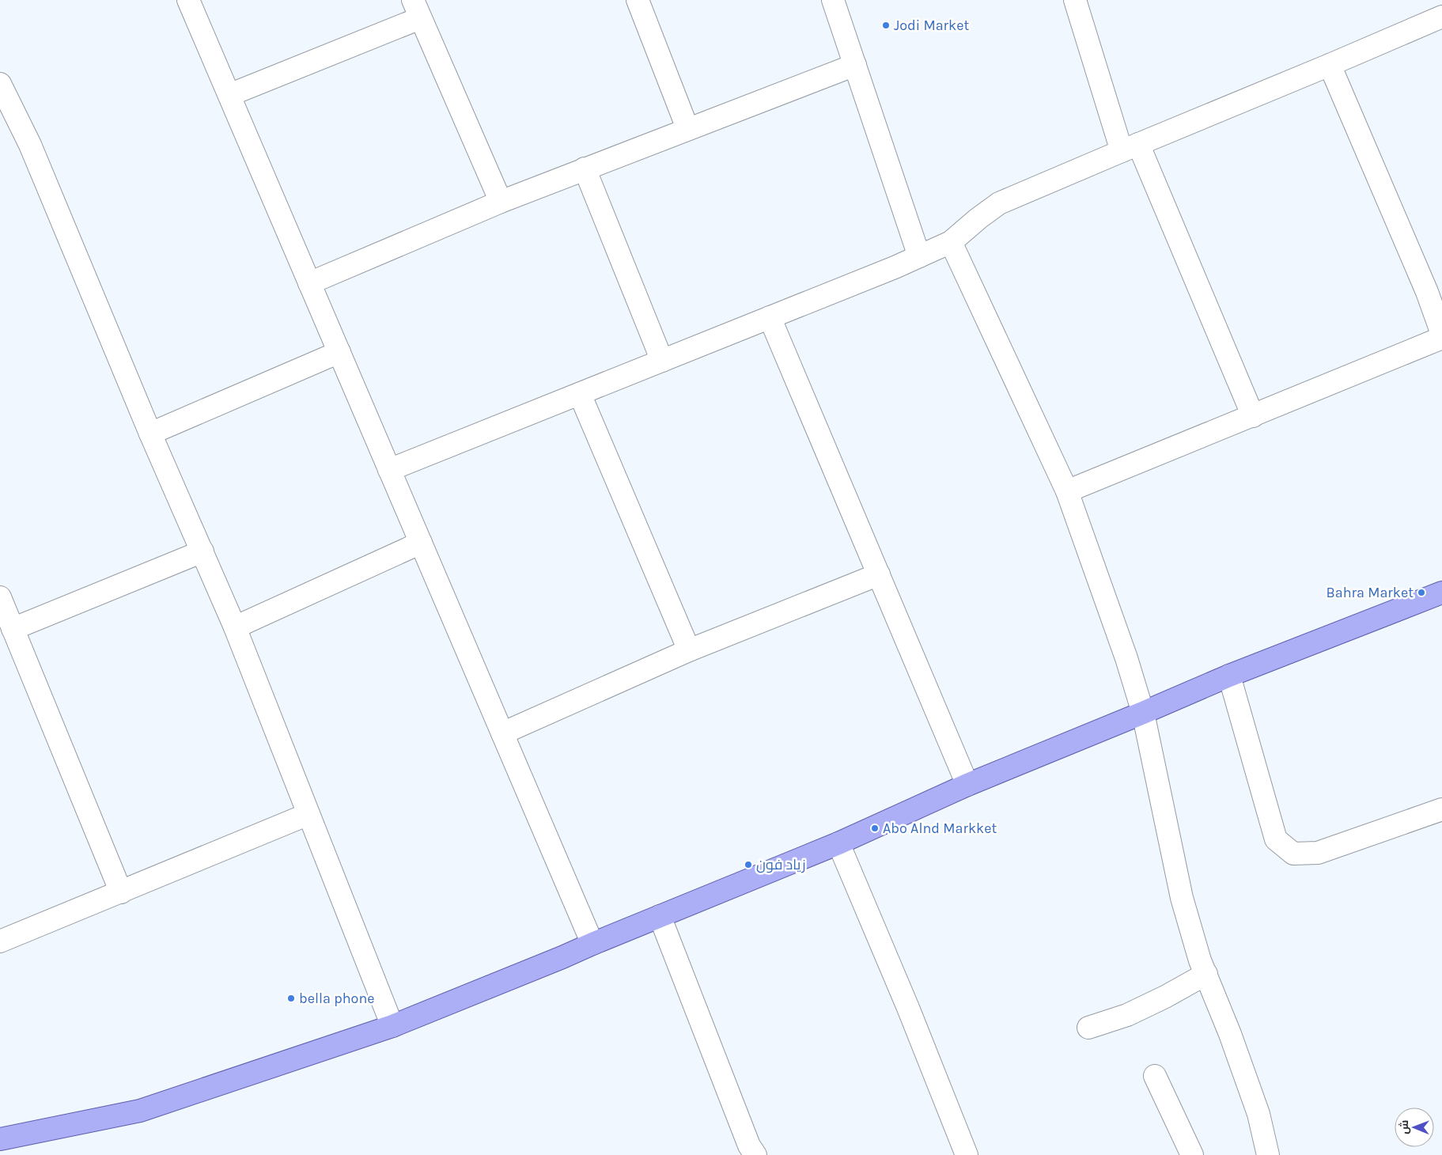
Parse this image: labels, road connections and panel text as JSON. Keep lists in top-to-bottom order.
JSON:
{
  "places": [
    "Jodi Market",
    "Bahra Market",
    "Abo Alnd Markket",
    "زياد فون",
    "bella phone"
  ],
  "north": "left"
}
